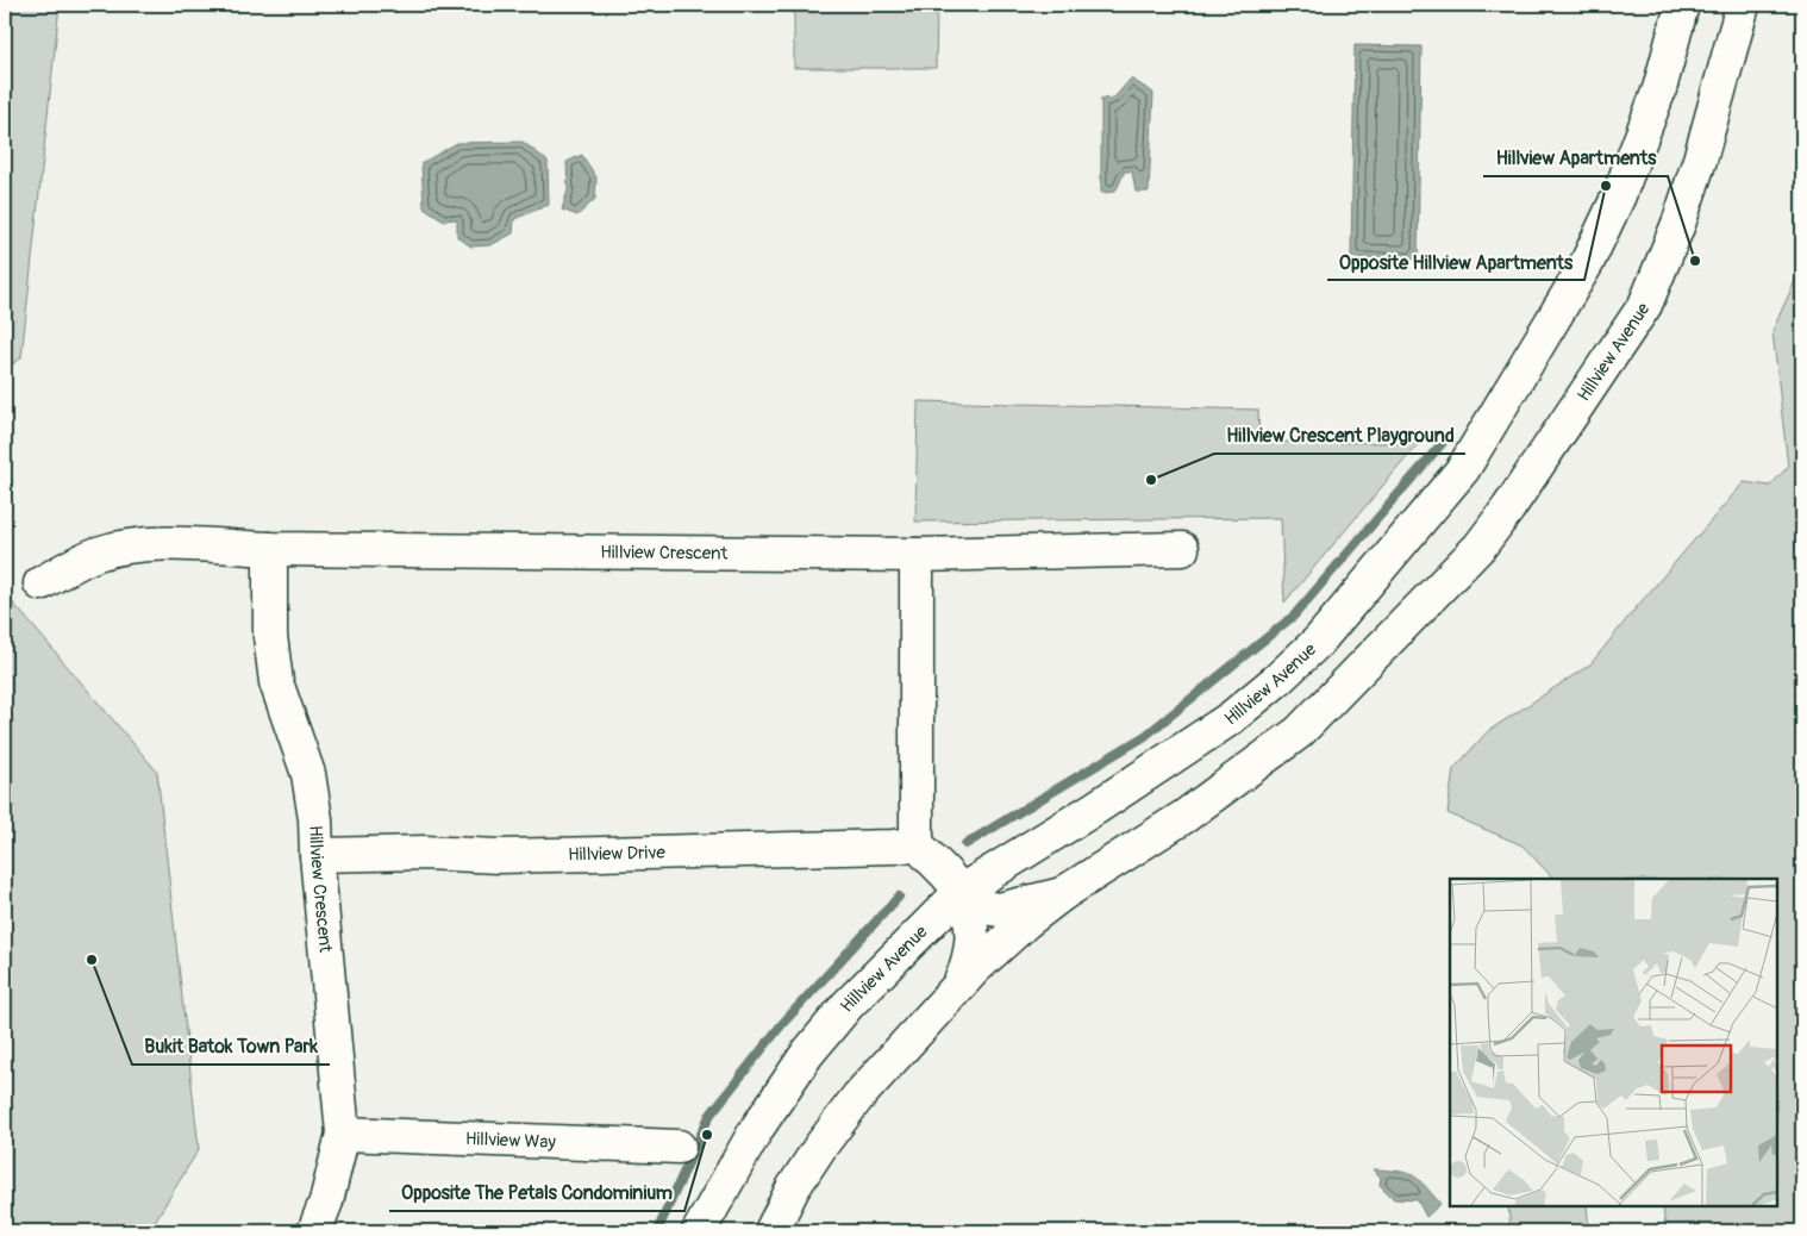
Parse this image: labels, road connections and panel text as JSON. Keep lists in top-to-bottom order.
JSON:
{
  "streets": {
    "street": [
      "Hillview Avenue",
      "Hillview Crescent",
      "Hillview Drive",
      "Hillview Way"
    ]
  },
  "crossings": [
    ["Hillview Crescent", "Hillview Drive"],
    ["Hillview Crescent", "Hillview Way"]
  ],
  "places": [
    "Opposite Hillview Apartments",
    "Hillview Apartments",
    "Hillview Crescent Playground",
    "Bukit Batok Town Park",
    "Opposite The Petals Condominium"
  ]
}
